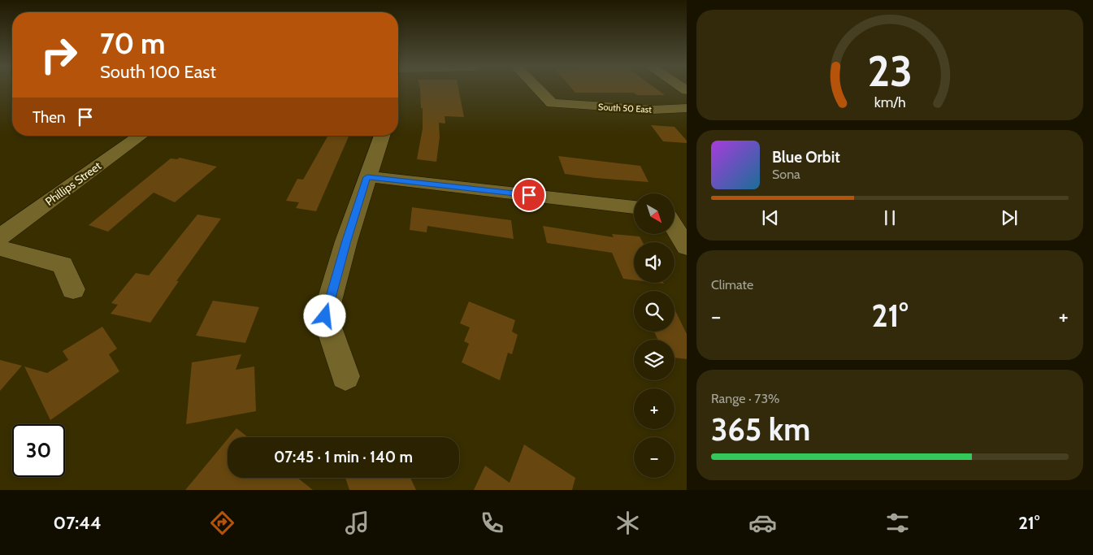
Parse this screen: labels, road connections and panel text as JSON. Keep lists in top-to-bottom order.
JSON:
{
  "streets": {
    "street": ["South 50 East", "Phillips Street"]
  },
  "north": "bottom right",
  "page": {
    "turn": ["70 m", "South 100 East"],
    "then": "Then",
    "song": ["Blue Orbit", "Sona"],
    "map_buttons": ["+", "−"],
    "tile": [
      "Climate",
      ["Range · 73%", "365 km"]
    ],
    "heat": ["−", "21°", "+"],
    "limit": "30",
    "trip": "07:45 · 1 min · 140 m",
    "tabs": ["07:44", "21°"],
    "gauge": ["23", "km/h"]
  }
}
